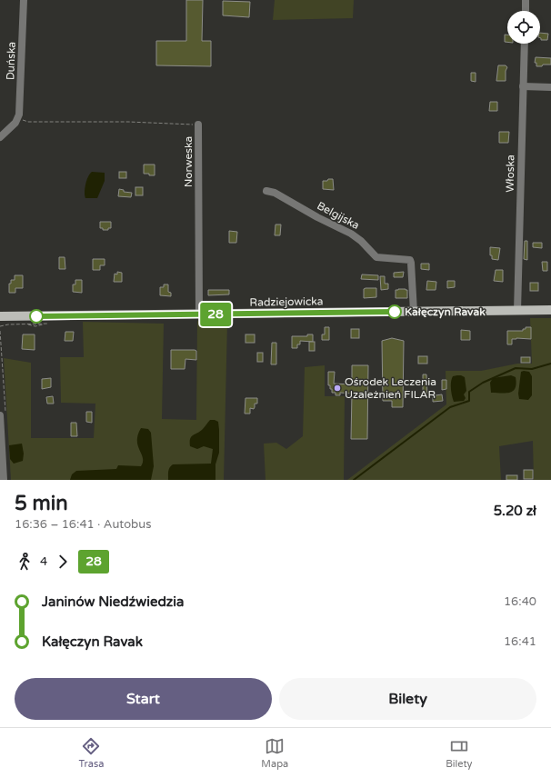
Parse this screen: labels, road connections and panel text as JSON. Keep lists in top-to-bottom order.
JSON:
{
  "streets": {
    "main road": ["Radziejowicka"],
    "street": [
      "Duńska",
      "Norweska",
      "Włoska",
      "Belgijska"
    ]
  },
  "crossings": [
    ["Duńska", "Norweska"],
    ["Norweska", "Radziejowicka"],
    ["Włoska", "Radziejowicka"],
    ["Belgijska", "Radziejowicka"]
  ],
  "places": ["Kałęczyn Ravak", "Ośrodek Leczenia Uzależnień FILAR"],
  "lines": ["bus line 28"],
  "page": {
    "on_map": "28",
    "heading": ["5 min", "16:36 – 16:41 · Autobus", "5.20 zł"],
    "legs": ["4", "28"],
    "list": [
      {
        "name": "Janinów Niedźwiedzia",
        "value": "16:40"
      },
      {
        "name": "Kałęczyn Ravak",
        "value": "16:41"
      }
    ],
    "buttons": ["Start", "Bilety"],
    "tabs": ["Trasa", "Mapa", "Bilety"]
  }
}
